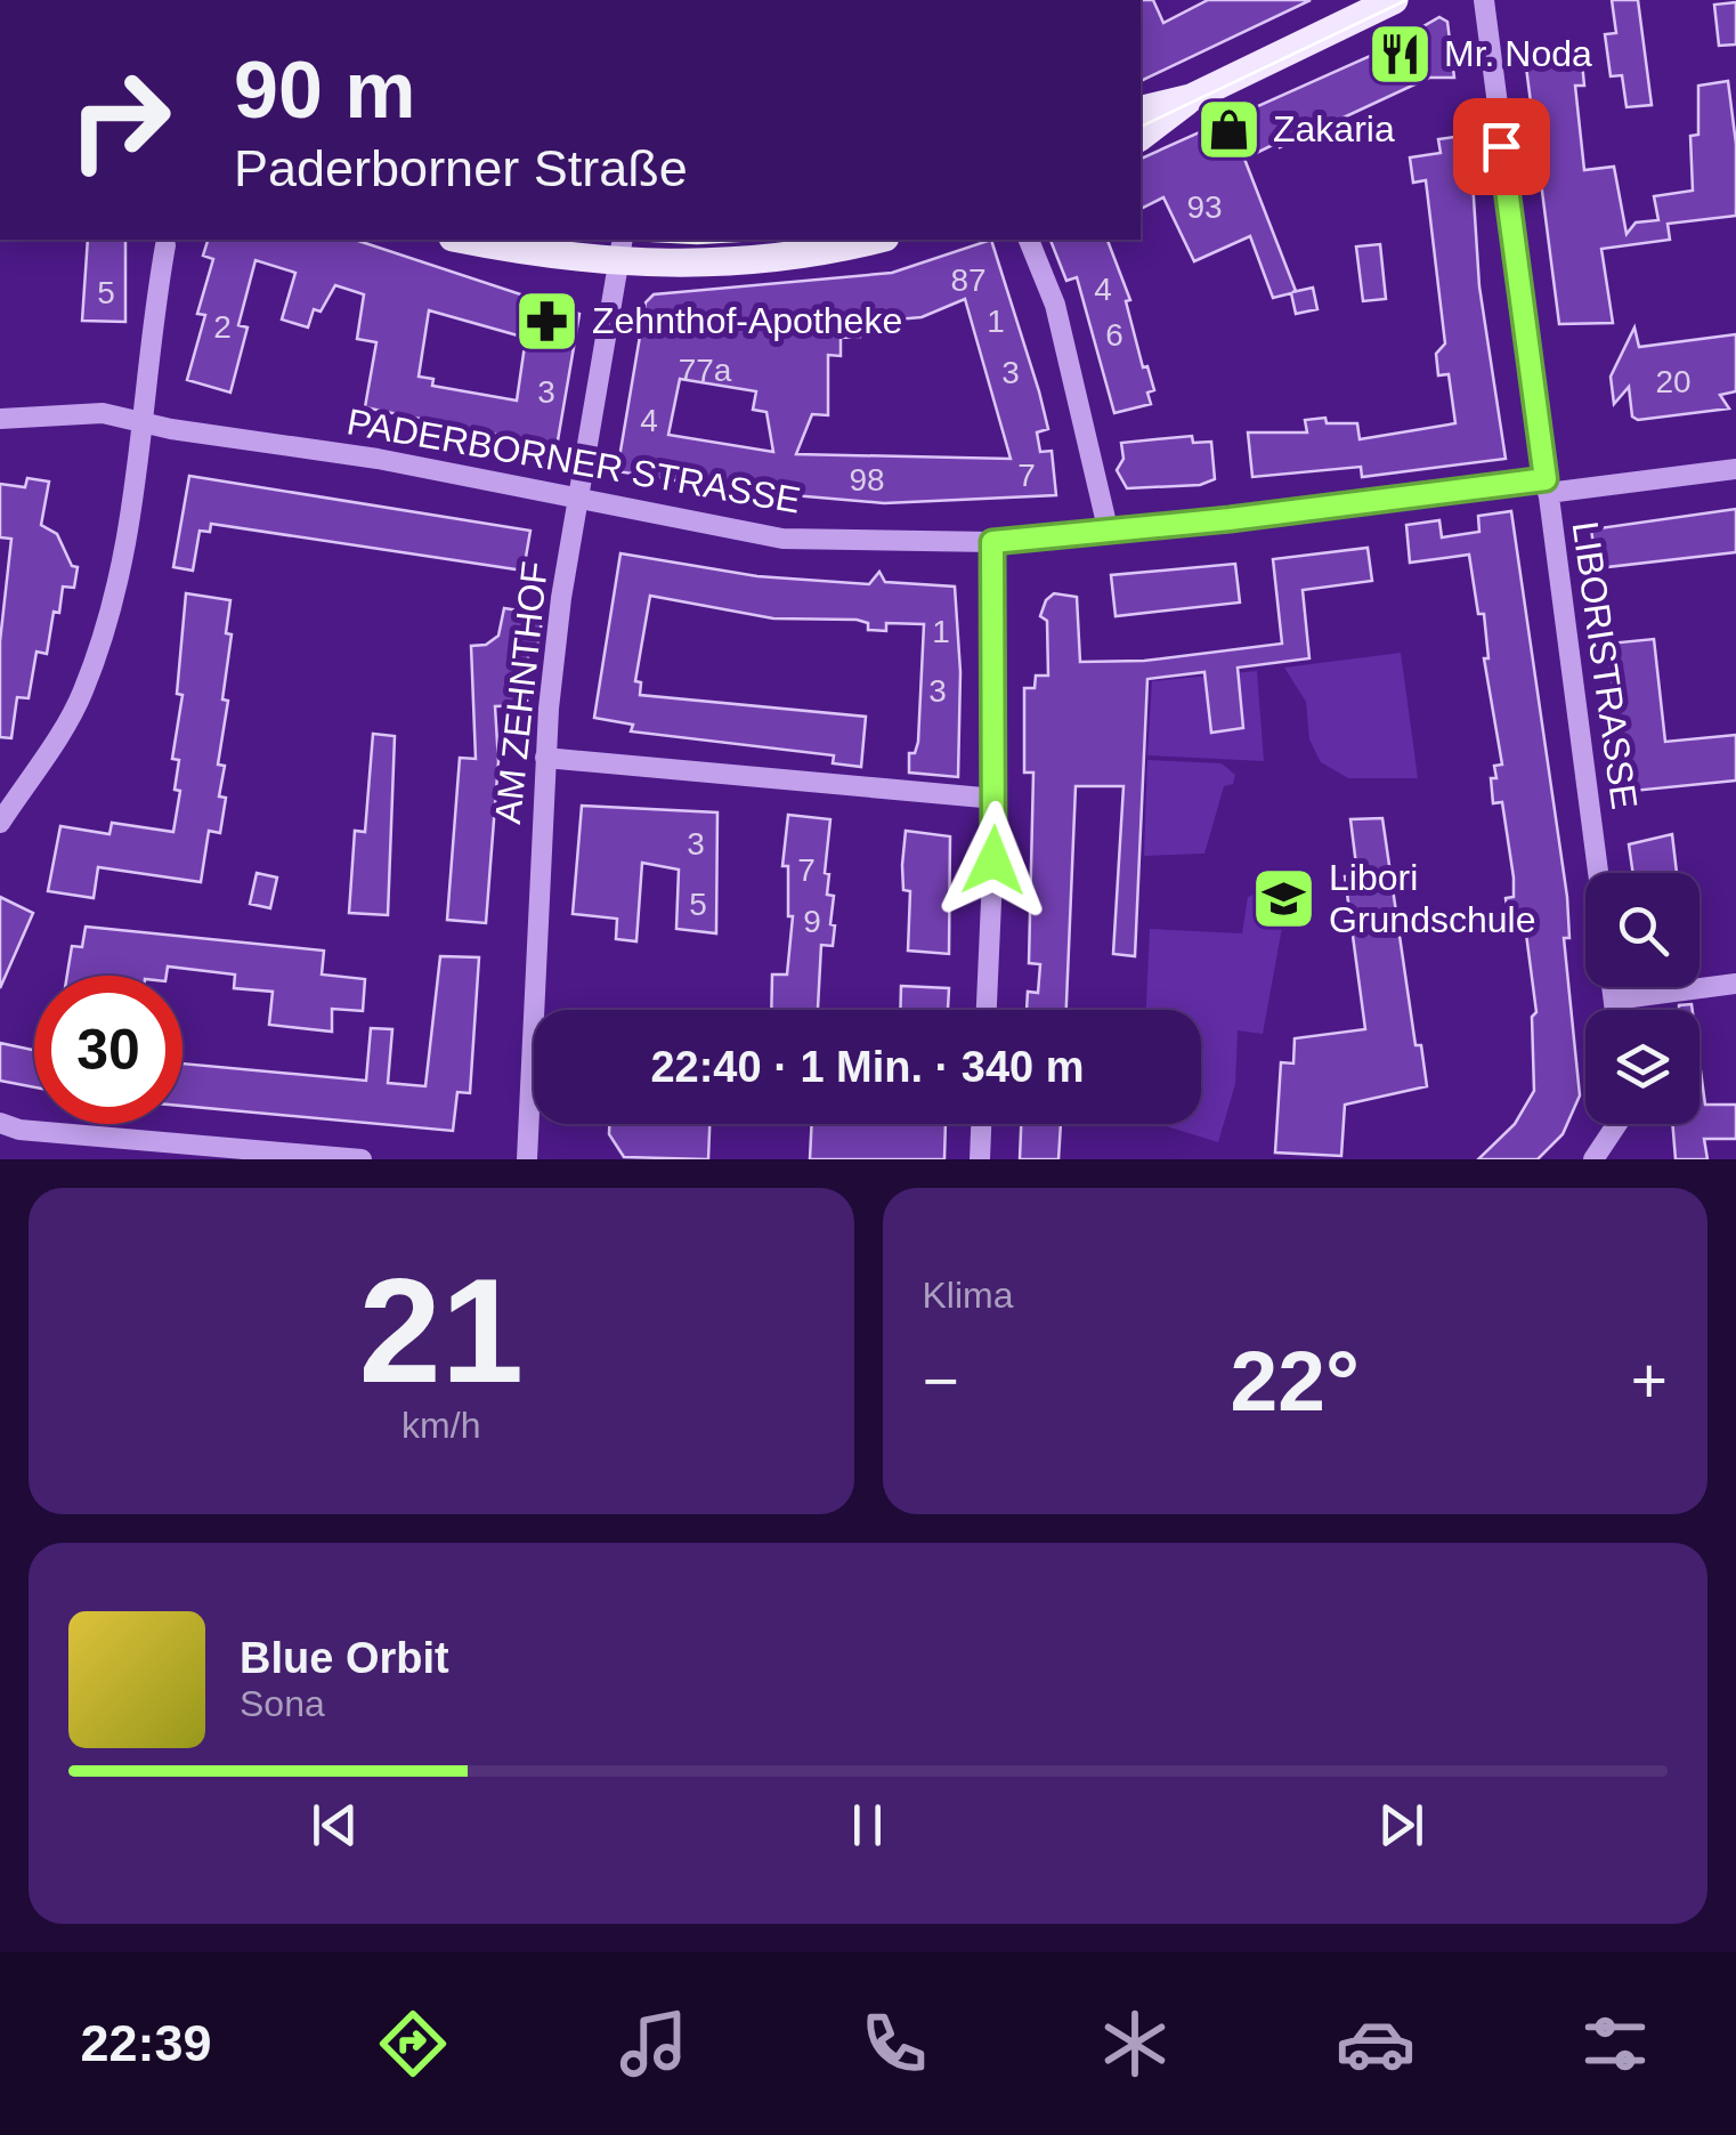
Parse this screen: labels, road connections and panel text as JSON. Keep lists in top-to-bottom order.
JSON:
{
  "streets": {
    "street": ["PADERBORNER STRASSE", "LIBORISTRASSE", "AM ZEHNTHOF"]
  },
  "crossings": [
    ["PADERBORNER STRASSE", "LIBORISTRASSE"],
    ["PADERBORNER STRASSE", "AM ZEHNTHOF"]
  ],
  "places": {
    "restaurant": ["Mr. Noda"],
    "shop": ["Zakaria"],
    "pharmacy": ["Zehnthof-Apotheke"],
    "school or university": ["Libori Grundschule"]
  },
  "house_numbers": [
    "93",
    "87",
    "4",
    "5",
    "1",
    "2",
    "6",
    "77a",
    "3",
    "20",
    "3",
    "4",
    "7",
    "98",
    "1",
    "3",
    "3",
    "7",
    "5",
    "9"
  ],
  "page": {
    "turn": ["90 m", "Paderborner Straße"],
    "limit": "30",
    "trip": "22:40 · 1 Min. · 340 m",
    "tile": [
      ["21", "km/h"],
      "Klima"
    ],
    "heat": ["−", "22°", "+"],
    "song": ["Blue Orbit", "Sona"],
    "tabs": "22:39"
  }
}
